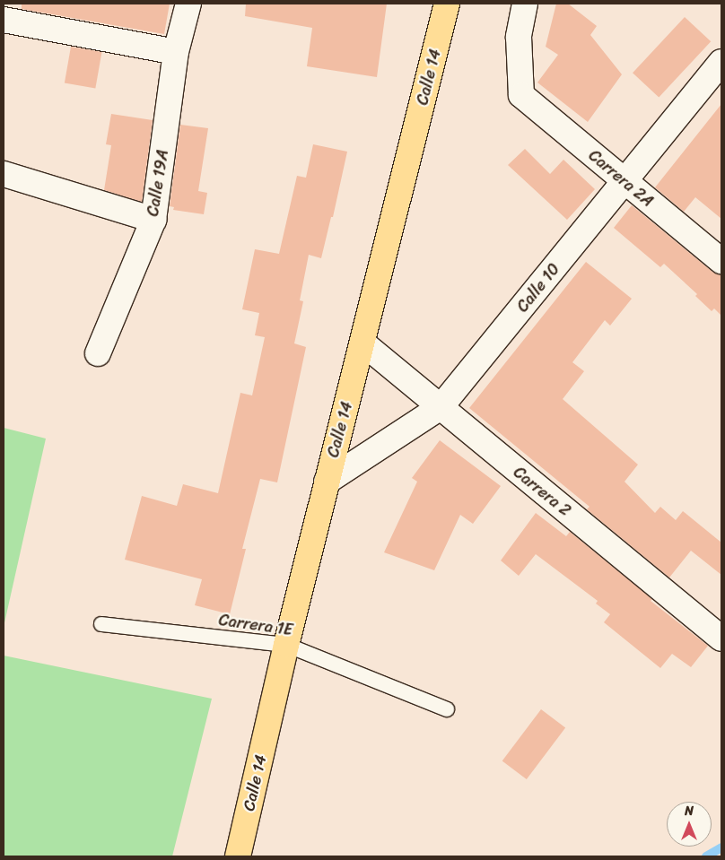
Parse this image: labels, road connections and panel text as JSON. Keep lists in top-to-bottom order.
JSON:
{
  "streets": {
    "highway": ["Calle 14"],
    "street": [
      "Carrera 2A",
      "Calle 19A",
      "Calle 10",
      "Carrera 2"
    ],
    "lane": ["Carrera 1E"]
  },
  "crossings": [
    ["Calle 14", "Calle 10"],
    ["Calle 14", "Carrera 2"],
    ["Calle 14", "Carrera 1E"],
    ["Carrera 2A", "Calle 10"],
    ["Calle 10", "Carrera 2"]
  ],
  "north": "top"
}
